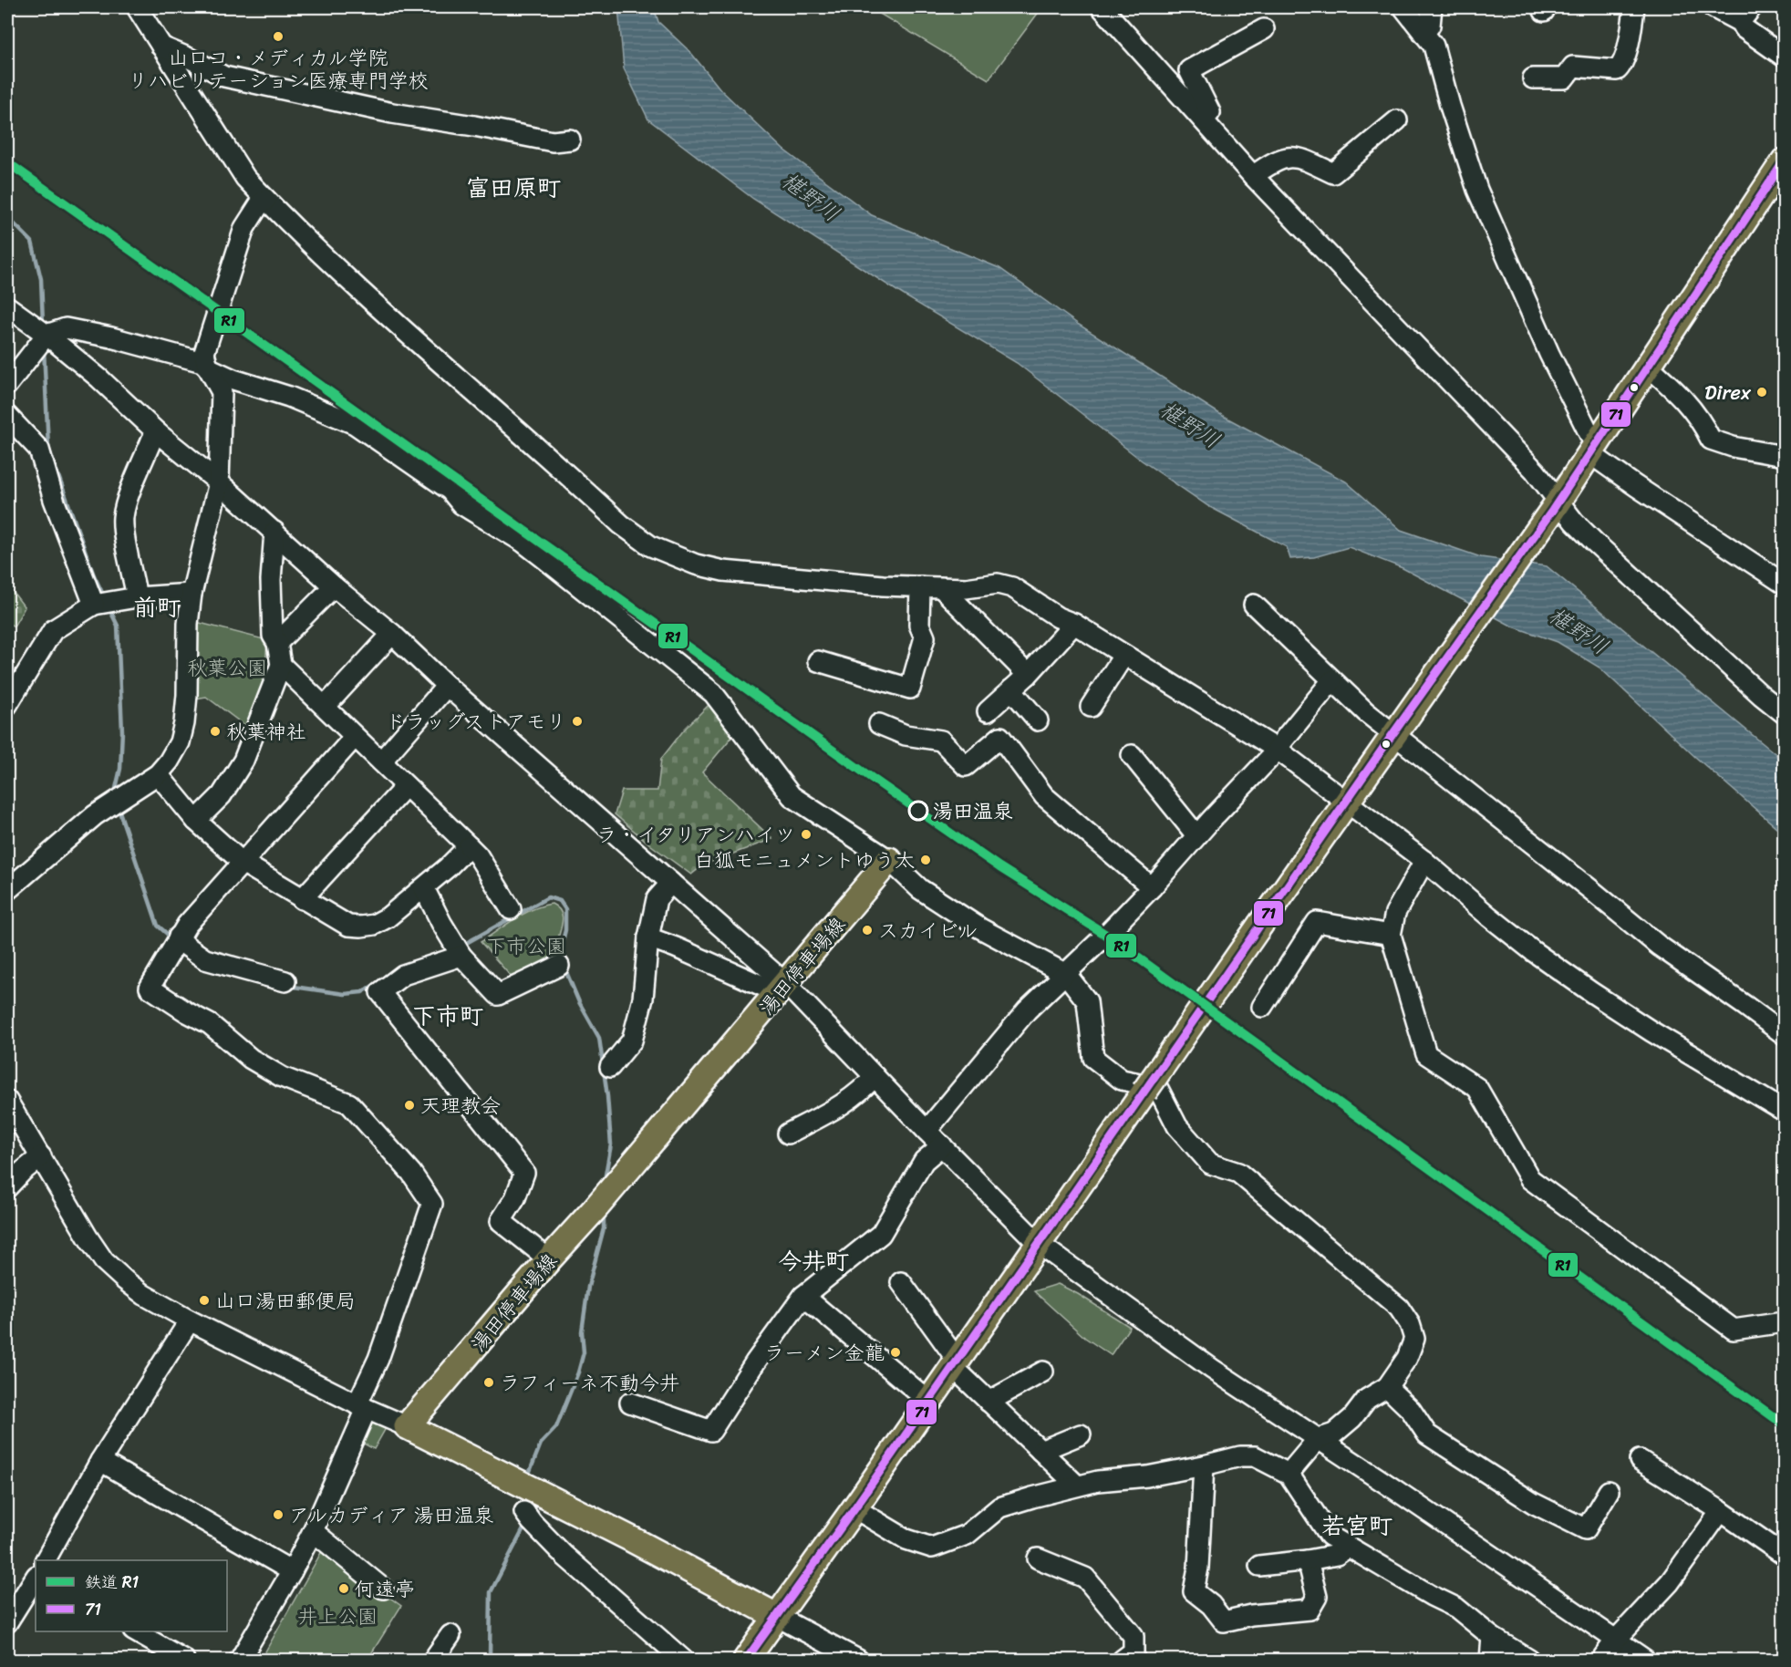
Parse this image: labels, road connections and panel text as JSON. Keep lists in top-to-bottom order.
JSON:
{
  "streets": {
    "main road": ["湯田停車場線"]
  },
  "districts": [
    "富田原町",
    "前町",
    "下市町",
    "今井町",
    "若宮町"
  ],
  "water": ["椹野川"],
  "parks": ["秋葉公園", "下市公園", "井上公園"],
  "places": [
    "山口コ・メディカル学院 リハビリテーション医療専門学校",
    "Direx",
    "ドラッグストアモリ",
    "秋葉神社",
    "湯田温泉",
    "ラ・イタリアンハイツ",
    "白狐モニュメントゆう太",
    "スカイビル",
    "天理教会",
    "山口湯田郵便局",
    "ラーメン金龍",
    "ラフィーネ不動今井",
    "アルカディア 湯田温泉",
    "何遠亭"
  ],
  "lines": ["transit line 71", "rail line R1"],
  "legend": ["鉄道 R1", "71"]
}
